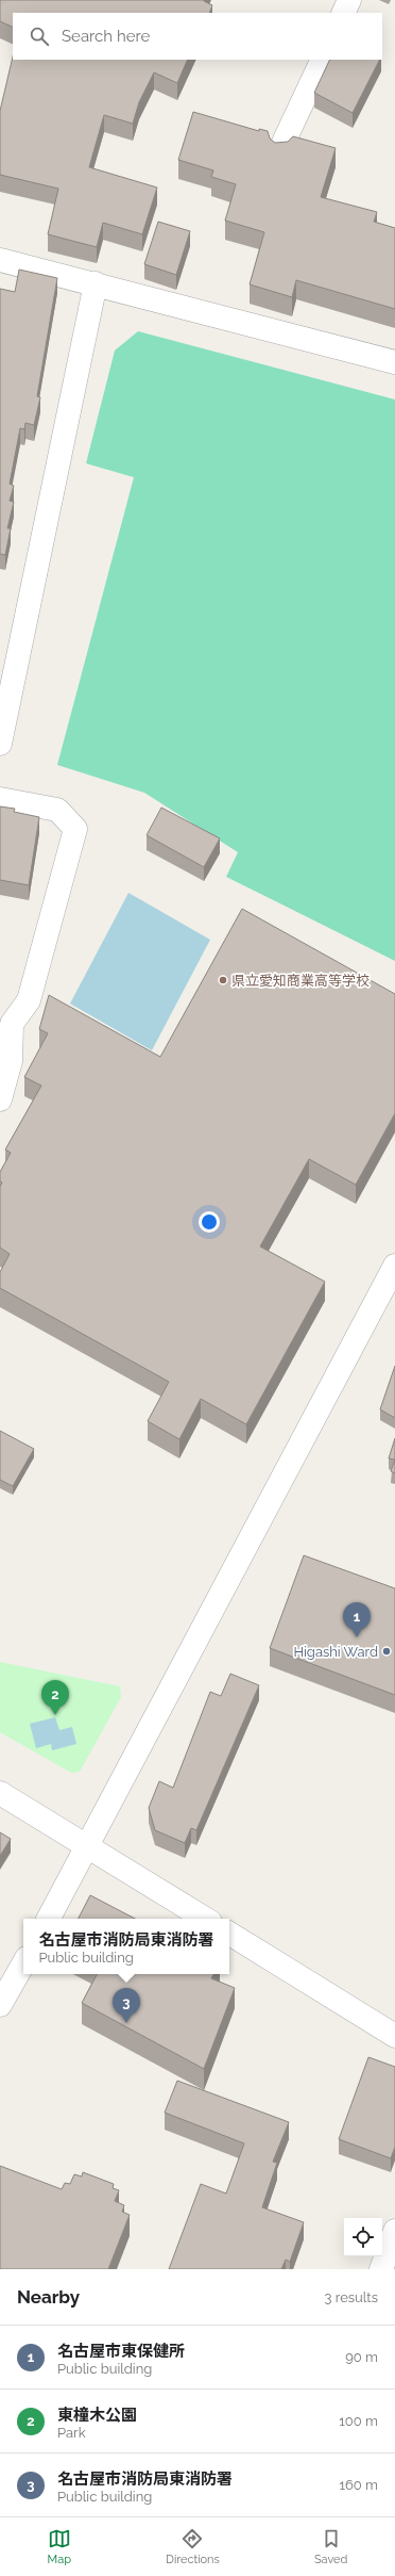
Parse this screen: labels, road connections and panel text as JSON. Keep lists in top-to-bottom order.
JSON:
{
  "places": ["県立愛知商業高等学校", "Higashi Ward"],
  "page": {
    "search": "Search here",
    "pins": ["1", "2", "3"],
    "popup": ["名古屋市消防局東消防署", "Public building"],
    "heading": ["Nearby", "3 results"],
    "list": [
      {
        "mark": "1",
        "name": "名古屋市東保健所",
        "note": "Public building",
        "value": "90 m"
      },
      {
        "mark": "2",
        "name": "東橦木公園",
        "note": "Park",
        "value": "100 m"
      },
      {
        "mark": "3",
        "name": "名古屋市消防局東消防署",
        "note": "Public building",
        "value": "160 m"
      }
    ],
    "nav": ["Map", "Directions", "Saved"]
  }
}
